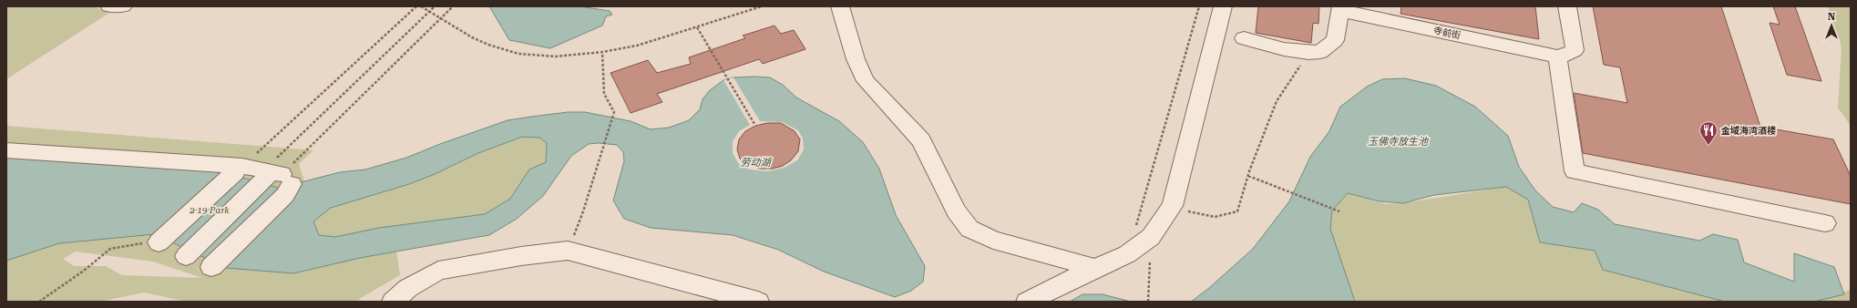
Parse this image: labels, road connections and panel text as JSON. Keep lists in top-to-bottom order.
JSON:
{
  "streets": {
    "street": ["寺前街"]
  },
  "water": ["玉佛寺放生池", "劳动湖"],
  "parks": ["2·19 Park"],
  "places": {
    "restaurant": ["金域海湾酒楼"]
  },
  "north": "top"
}
